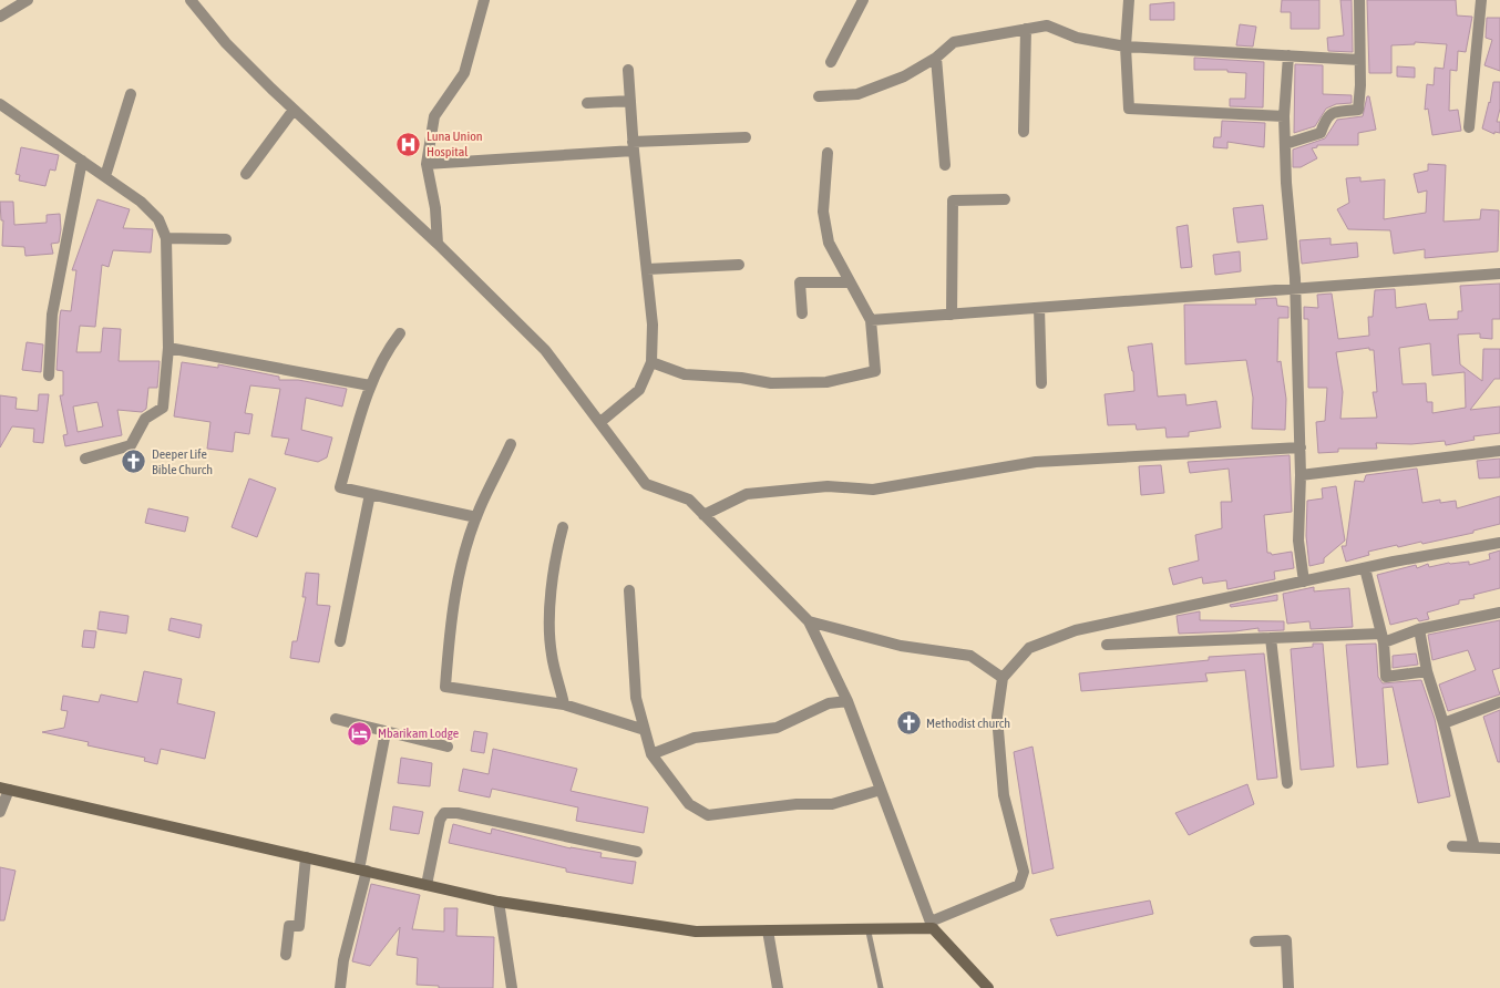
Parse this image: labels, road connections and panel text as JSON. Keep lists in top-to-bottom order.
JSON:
{
  "places": {
    "hospital": ["Luna Union Hospital"],
    "church": ["Deeper Life Bible Church", "Methodist church"],
    "hotel": ["Mbarikam Lodge"]
  }
}
